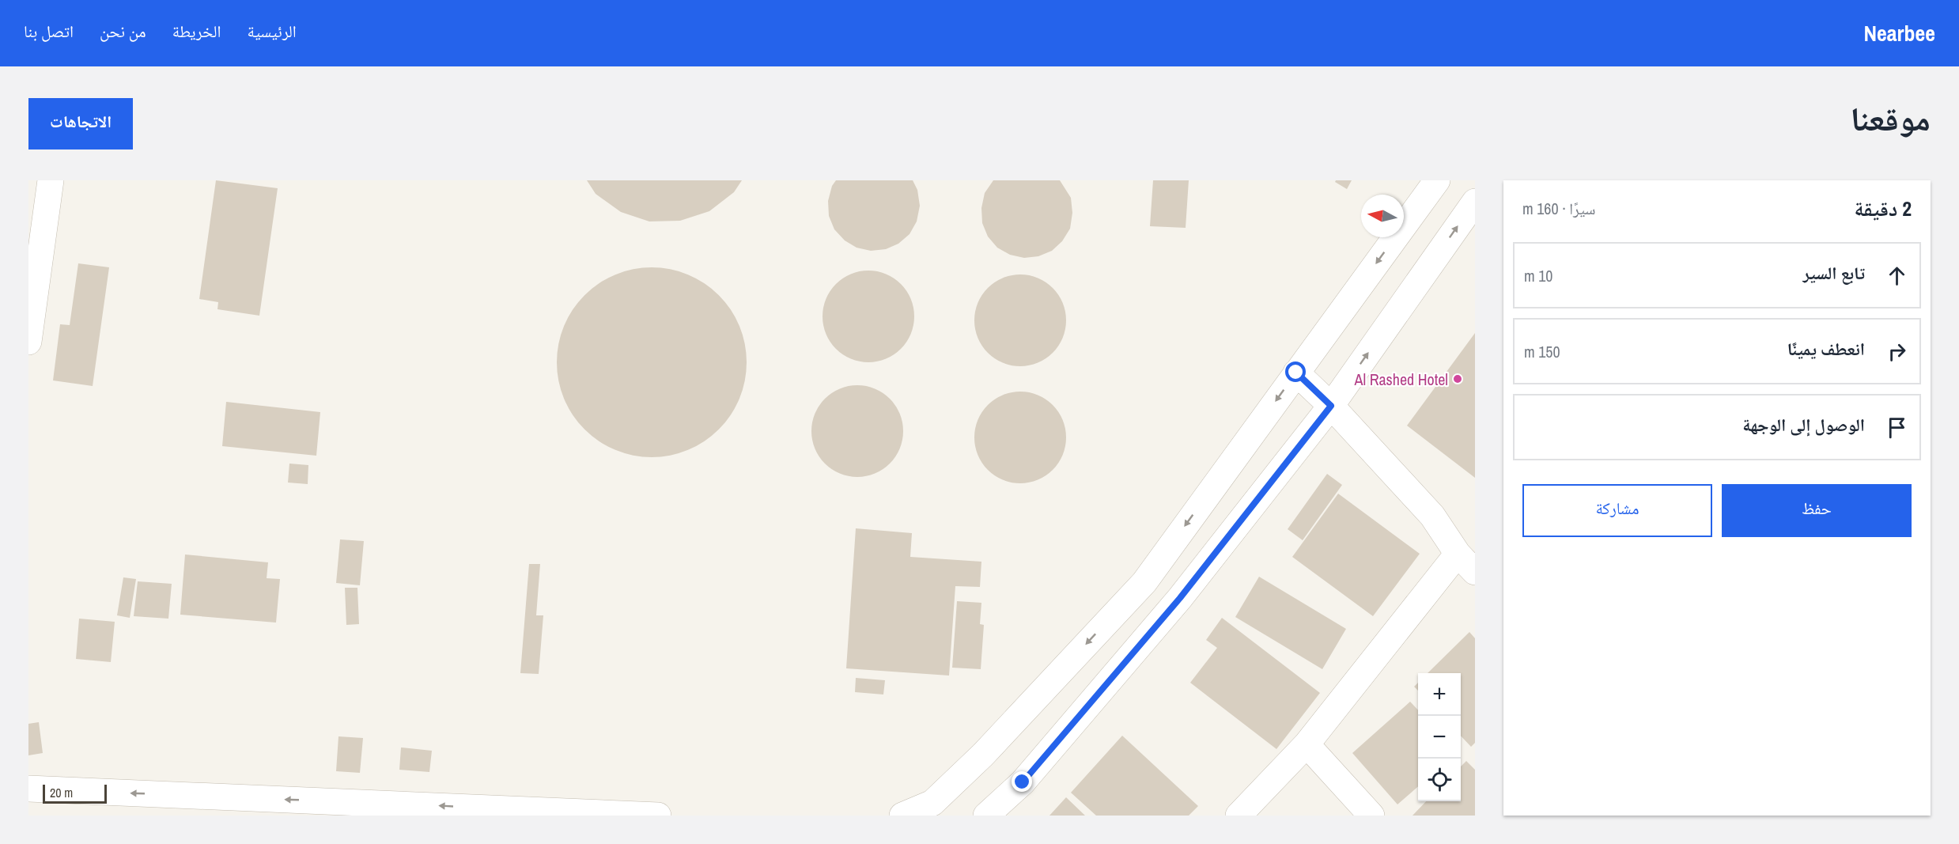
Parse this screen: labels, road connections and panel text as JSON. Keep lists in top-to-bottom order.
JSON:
{
  "places": ["Al Rashed Hotel"],
  "scale_bar": "20 m",
  "north": "left",
  "page": {
    "header": "Nearbee",
    "nav": [
      "الرئيسية",
      "الخريطة",
      "من نحن",
      "اتصل بنا"
    ],
    "title": "موقعنا",
    "buttons": [
      "الاتجاهات",
      ["حفظ", "مشاركة"]
    ],
    "heading": ["2 دقيقة", "سيرًا · 160 m"],
    "list": [
      ["تابع السير", "10 m"],
      ["انعطف يمينًا", "150 m"],
      "الوصول إلى الوجهة"
    ],
    "map_buttons": ["+", "−"],
    "scale": "20 m"
  }
}
